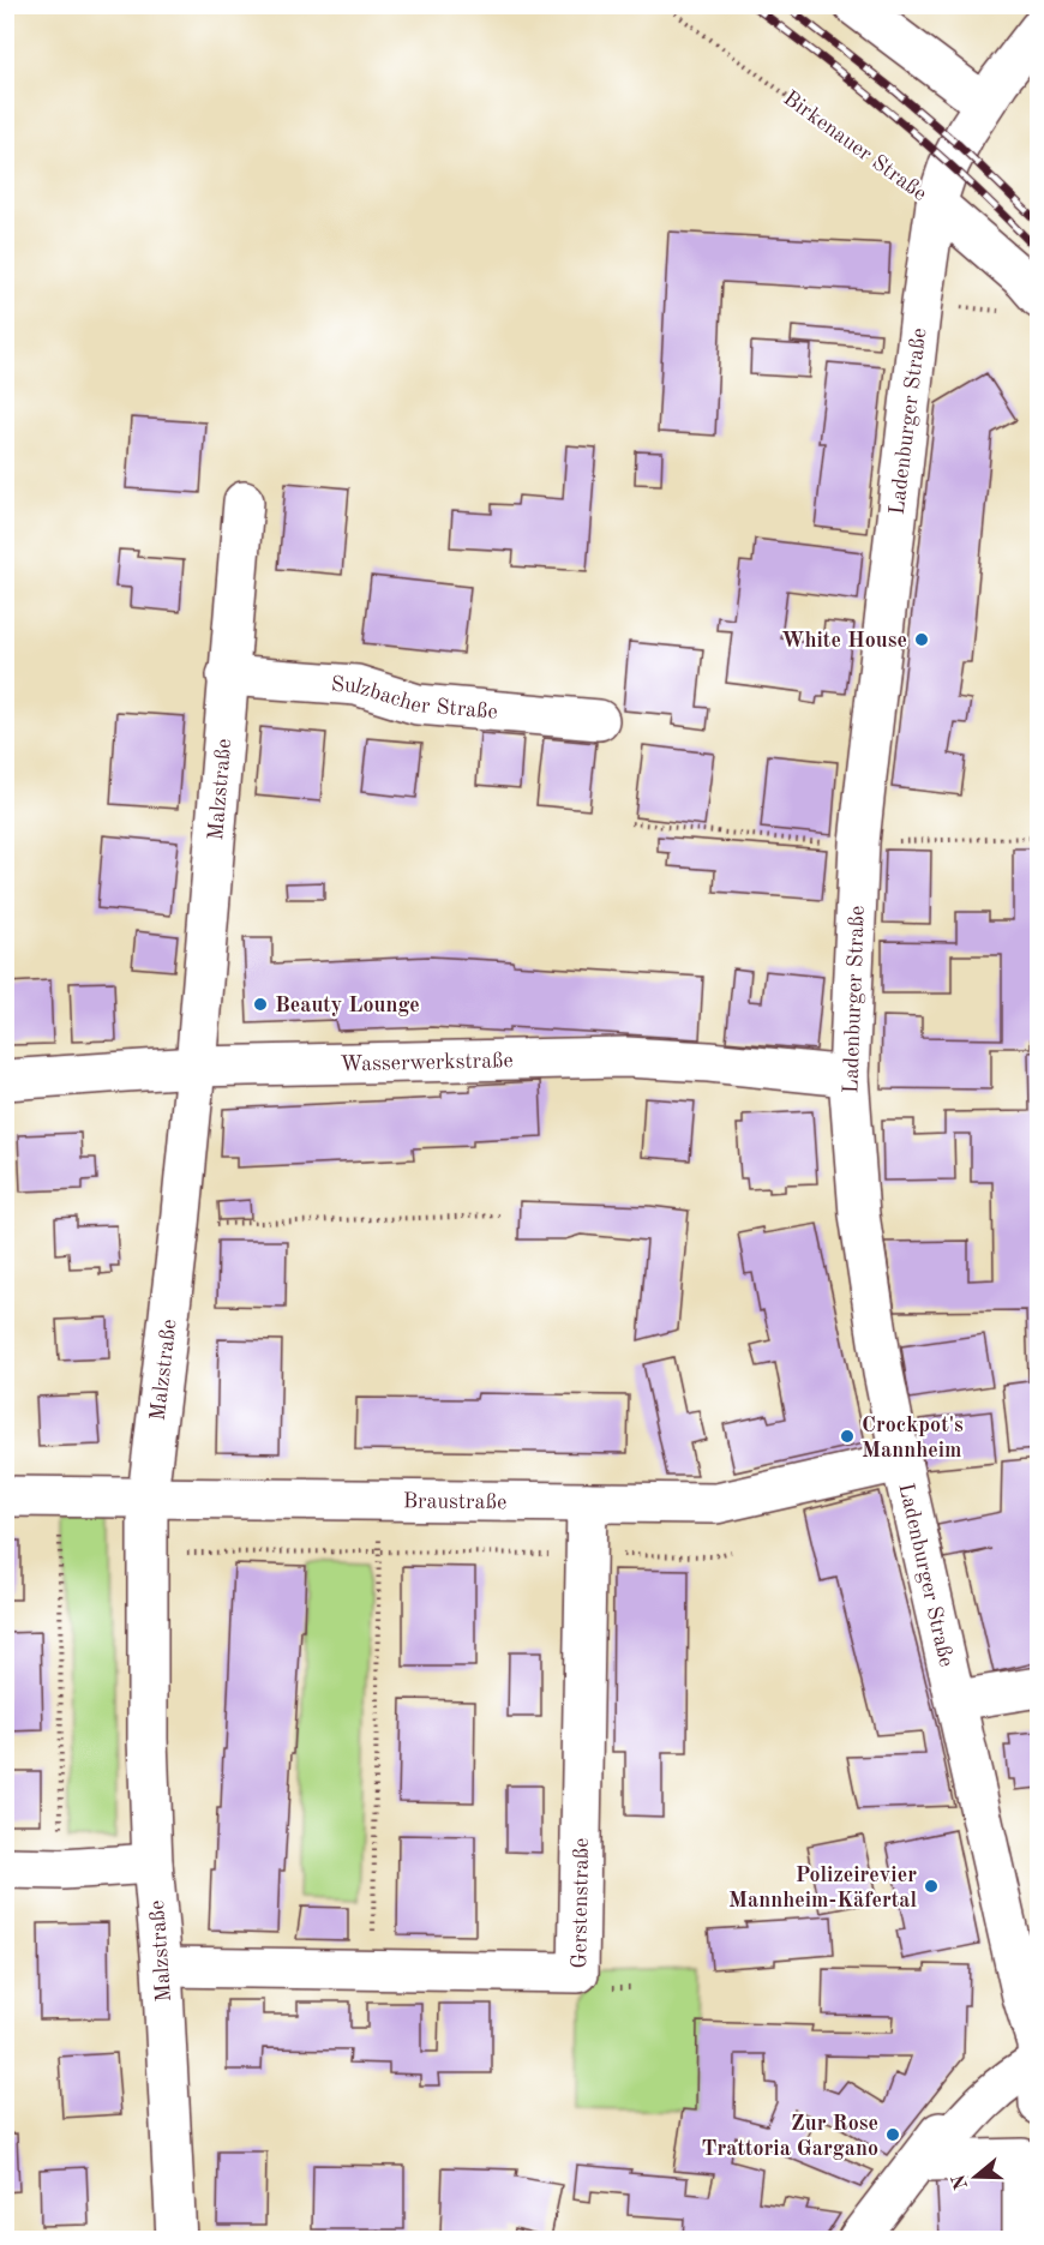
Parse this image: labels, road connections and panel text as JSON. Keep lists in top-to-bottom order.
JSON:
{
  "streets": {
    "street": [
      "Birkenauer Straße",
      "Ladenburger Straße",
      "Sulzbacher Straße",
      "Malzstraße",
      "Wasserwerkstraße",
      "Braustraße",
      "Gerstenstraße"
    ]
  },
  "crossings": [
    ["Birkenauer Straße", "Ladenburger Straße"],
    ["Ladenburger Straße", "Wasserwerkstraße"],
    ["Ladenburger Straße", "Braustraße"],
    ["Sulzbacher Straße", "Malzstraße"],
    ["Malzstraße", "Wasserwerkstraße"],
    ["Malzstraße", "Braustraße"],
    ["Malzstraße", "Gerstenstraße"],
    ["Braustraße", "Gerstenstraße"]
  ],
  "places": [
    "White House",
    "Beauty Lounge",
    "Crockpot's Mannheim",
    "Polizeirevier Mannheim-Käfertal",
    "Zur Rose Trattoria Gargano"
  ],
  "north": "left"
}
